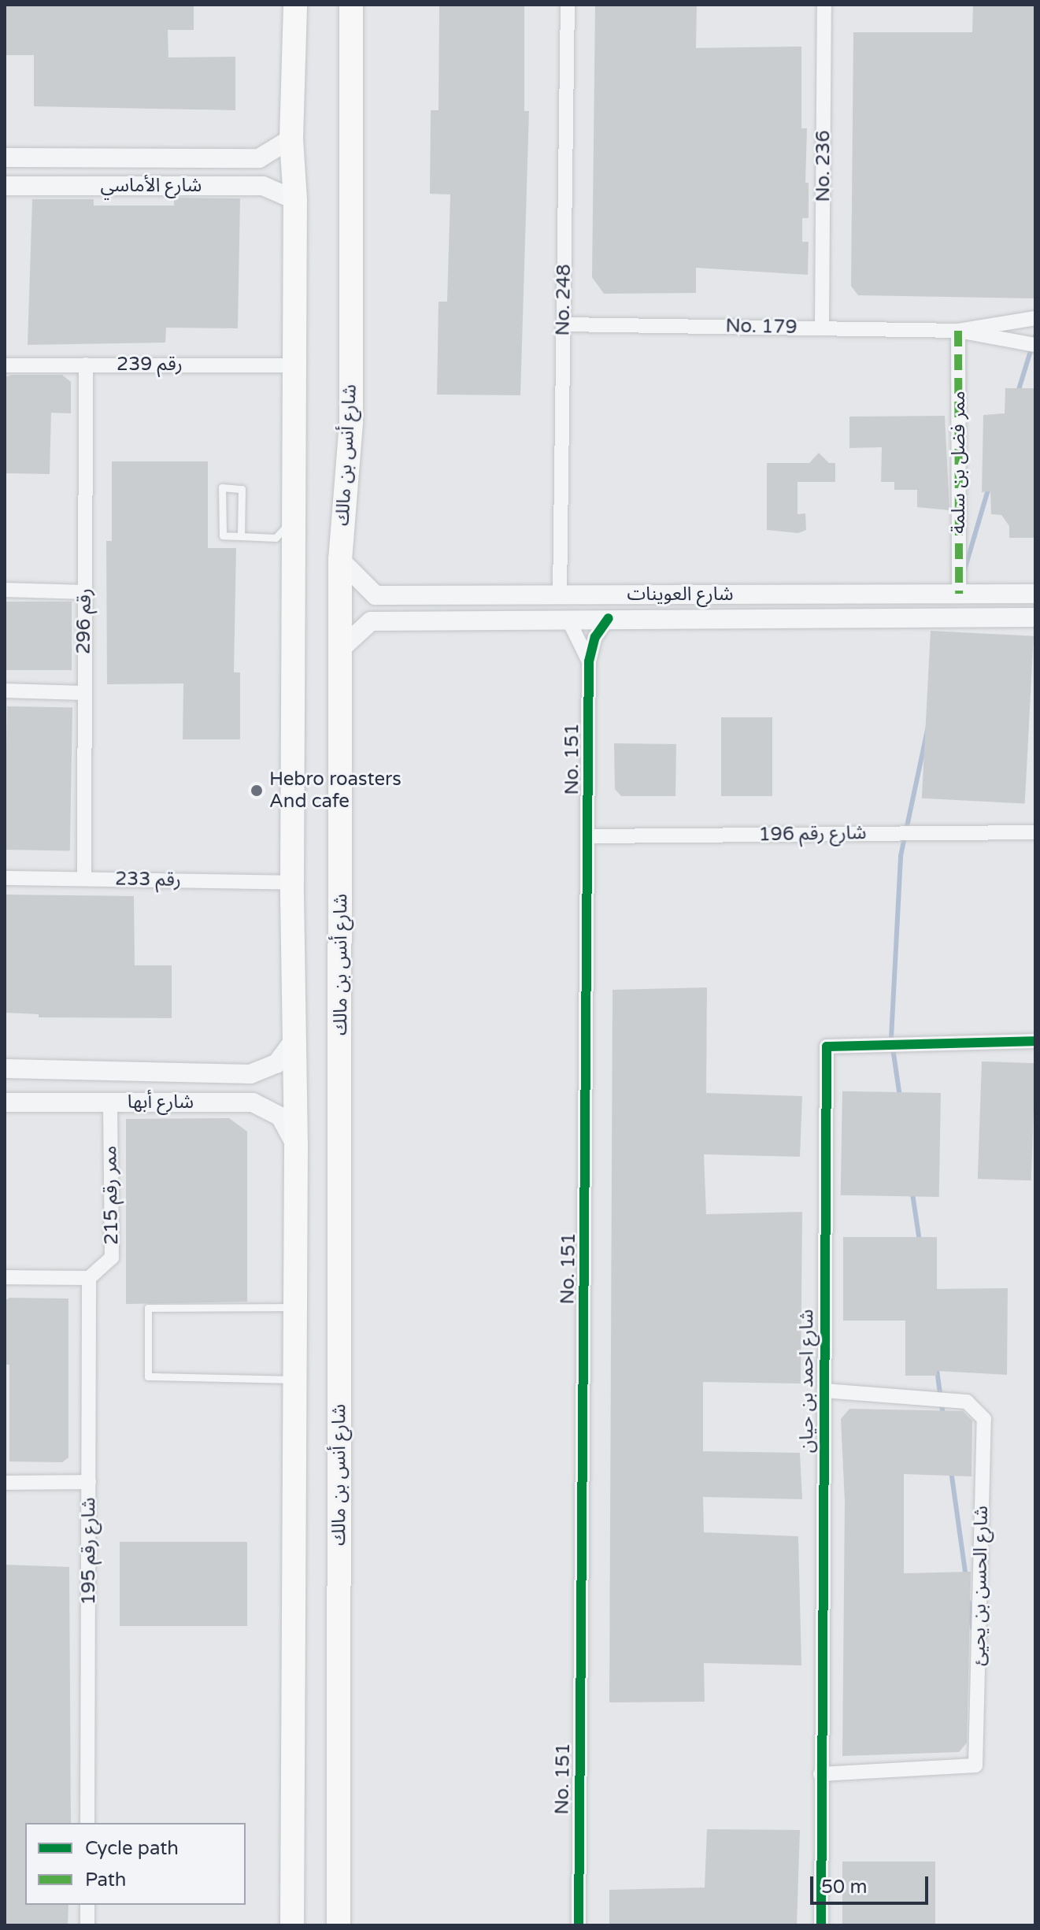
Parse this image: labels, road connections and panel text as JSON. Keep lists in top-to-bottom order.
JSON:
{
  "streets": {
    "main road": ["شارع أنس بن مالك"],
    "street": [
      "No. 236",
      "شارع الأماسي",
      "No. 248",
      "No. 179",
      "رقم 239",
      "ممر فضل بن سلمة",
      "شارع العوينات",
      "رقم 296",
      "No. 151",
      "شارع رقم 196",
      "رقم 233",
      "شارع أبها",
      "ممر رقم 215",
      "شارع احمد بن حيان",
      "شارع رقم 195",
      "شارع الحسن بن يحيئ"
    ]
  },
  "crossings": [
    ["No. 236", "No. 179"],
    ["No. 248", "No. 179"],
    ["No. 248", "شارع العوينات"],
    ["No. 179", "ممر فضل بن سلمة"],
    ["رقم 239", "رقم 296"],
    ["شارع أنس بن مالك", "شارع العوينات"],
    ["ممر فضل بن سلمة", "شارع العوينات"],
    ["شارع العوينات", "No. 151"],
    ["رقم 296", "رقم 233"],
    ["No. 151", "شارع رقم 196"],
    ["شارع أبها", "ممر رقم 215"],
    ["ممر رقم 215", "شارع رقم 195"],
    ["شارع احمد بن حيان", "شارع الحسن بن يحيئ"]
  ],
  "places": ["Hebro roasters And cafe"],
  "legend": ["Cycle path", "Path"],
  "scale_bar": "50 m"
}
